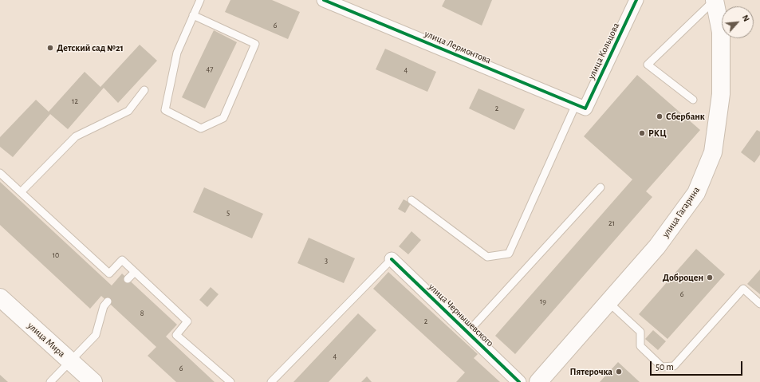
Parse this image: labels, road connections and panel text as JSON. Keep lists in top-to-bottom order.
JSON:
{
  "streets": {
    "main road": ["улица Гагарина", "улица Мира"],
    "street": ["улица Лермонтова", "улица Кольцова", "улица Чернышевского"]
  },
  "crossings": [
    ["улица Лермонтова", "улица Кольцова"]
  ],
  "places": [
    "Детский сад №21",
    "Сбербанк",
    "РКЦ",
    "Доброцен",
    "Пятерочка"
  ],
  "house_numbers": [
    "6",
    "47",
    "4",
    "12",
    "2",
    "5",
    "21",
    "10",
    "3",
    "6",
    "19",
    "8",
    "2",
    "4",
    "6"
  ],
  "scale_bar": "50 m",
  "north": "top right"
}
